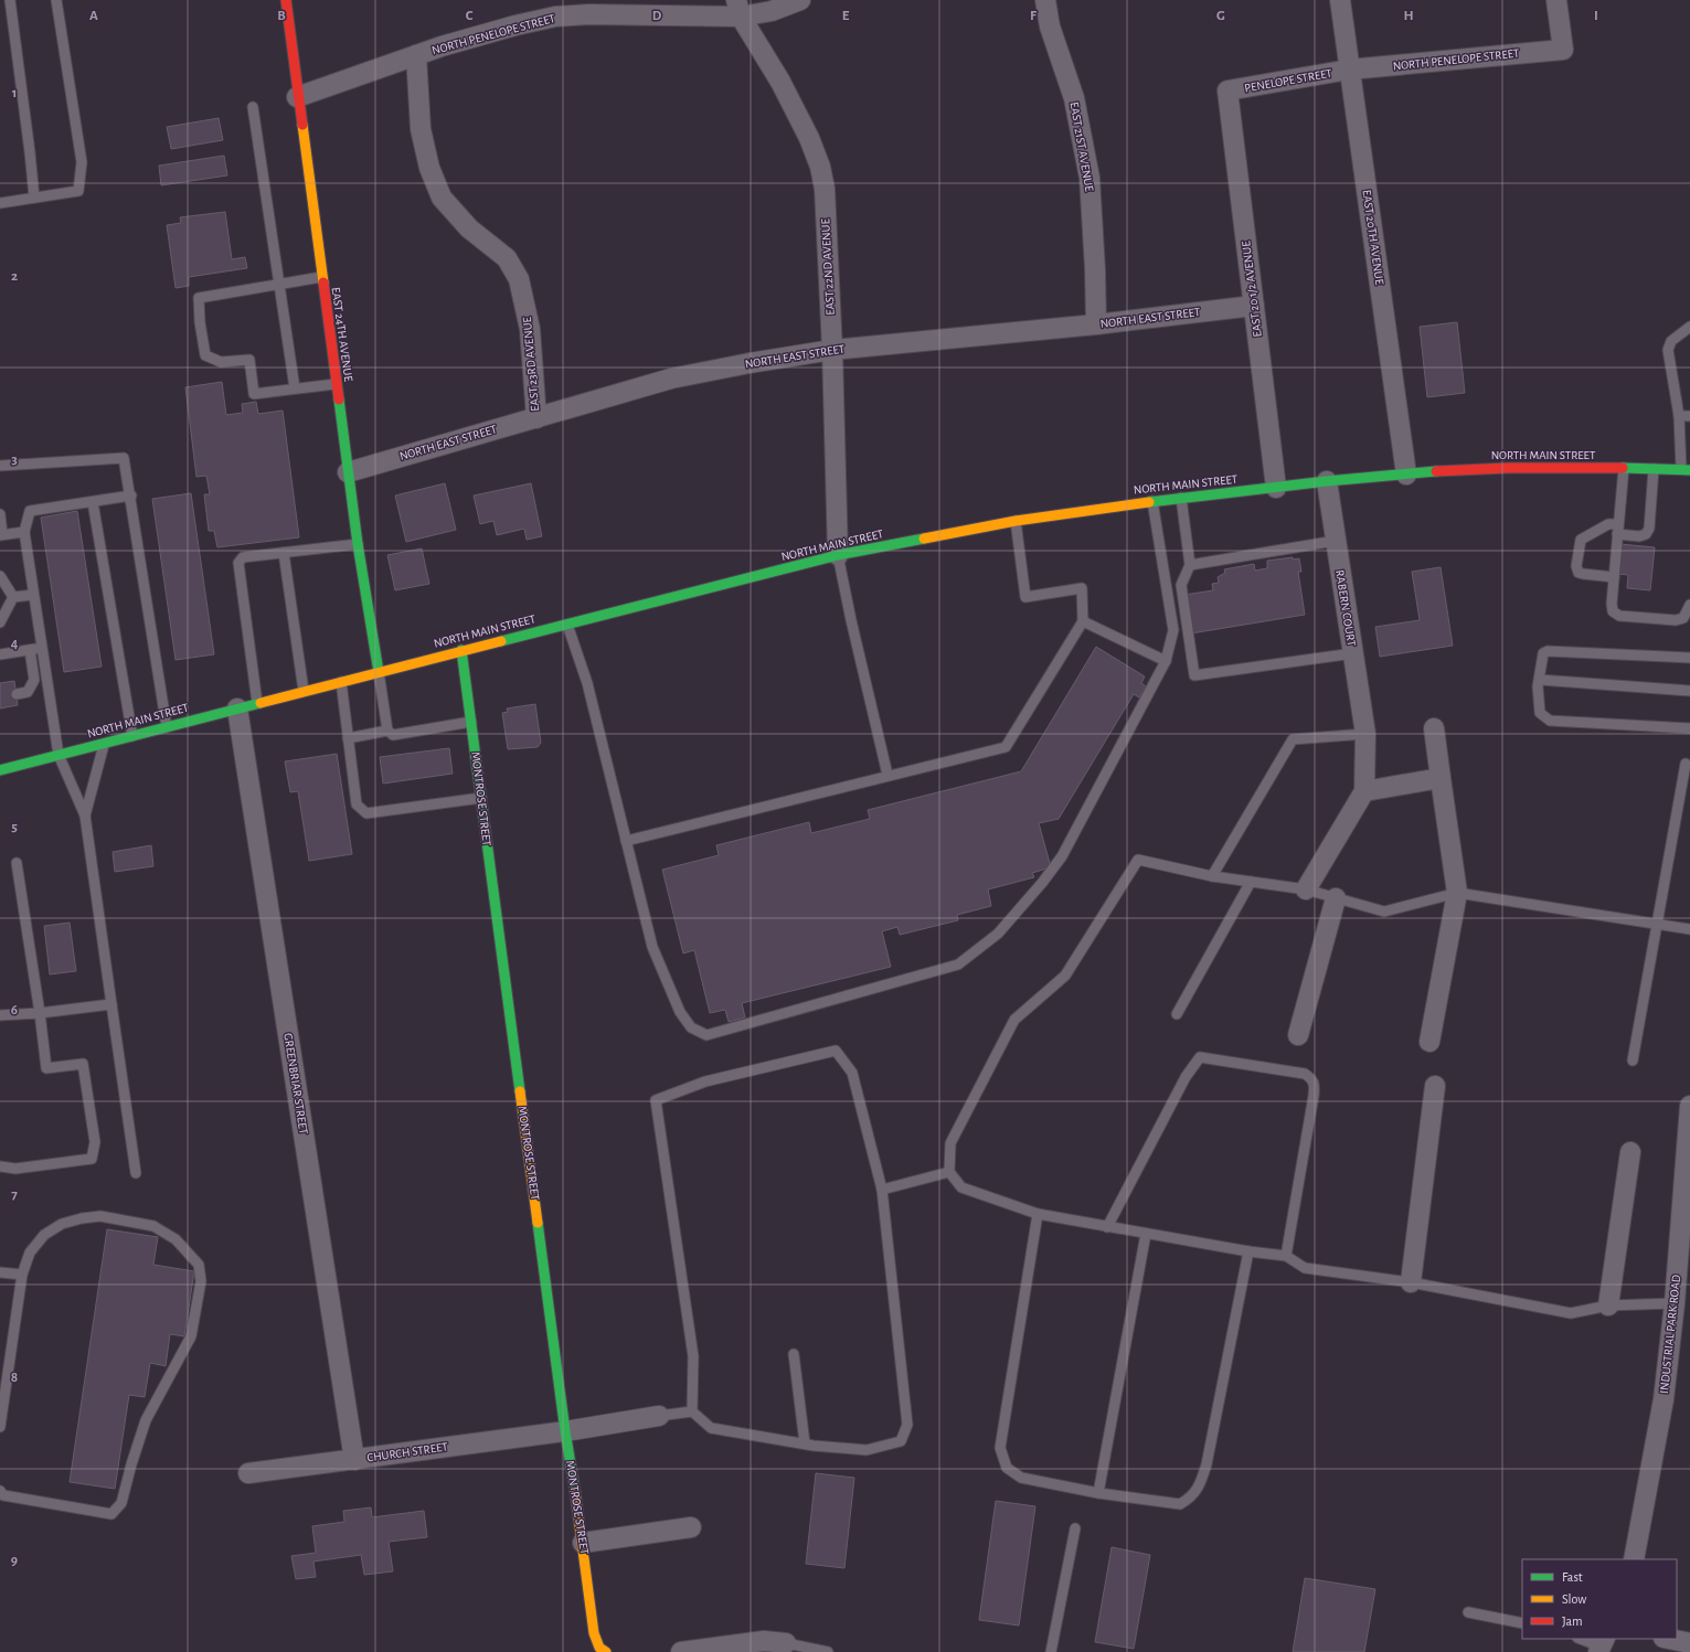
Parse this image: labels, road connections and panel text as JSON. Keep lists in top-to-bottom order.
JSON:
{
  "streets": {
    "main road": ["EAST 24TH AVENUE", "NORTH MAIN STREET", "MONTROSE STREET"],
    "street": [
      "NORTH PENELOPE STREET",
      "PENELOPE STREET",
      "EAST 21ST AVENUE",
      "EAST 20TH AVENUE",
      "EAST 22ND AVENUE",
      "EAST 20 1/2 AVENUE",
      "NORTH EAST STREET",
      "EAST 23RD AVENUE",
      "RABERN COURT",
      "GREENBRIAR STREET",
      "INDUSTRIAL PARK ROAD",
      "CHURCH STREET"
    ]
  },
  "crossings": [
    ["NORTH PENELOPE STREET", "PENELOPE STREET"],
    ["NORTH PENELOPE STREET", "EAST 20TH AVENUE"],
    ["NORTH PENELOPE STREET", "EAST 22ND AVENUE"],
    ["NORTH PENELOPE STREET", "EAST 24TH AVENUE"],
    ["NORTH PENELOPE STREET", "EAST 23RD AVENUE"],
    ["PENELOPE STREET", "EAST 20TH AVENUE"],
    ["PENELOPE STREET", "EAST 20 1/2 AVENUE"],
    ["EAST 21ST AVENUE", "NORTH EAST STREET"],
    ["EAST 20TH AVENUE", "NORTH MAIN STREET"],
    ["EAST 22ND AVENUE", "NORTH EAST STREET"],
    ["EAST 22ND AVENUE", "NORTH MAIN STREET"],
    ["EAST 20 1/2 AVENUE", "NORTH EAST STREET"],
    ["EAST 20 1/2 AVENUE", "NORTH MAIN STREET"],
    ["NORTH EAST STREET", "EAST 24TH AVENUE"],
    ["NORTH EAST STREET", "EAST 23RD AVENUE"],
    ["EAST 24TH AVENUE", "NORTH MAIN STREET"],
    ["NORTH MAIN STREET", "RABERN COURT"],
    ["NORTH MAIN STREET", "MONTROSE STREET"],
    ["NORTH MAIN STREET", "GREENBRIAR STREET"],
    ["MONTROSE STREET", "CHURCH STREET"],
    ["GREENBRIAR STREET", "CHURCH STREET"]
  ],
  "legend": ["Fast", "Slow", "Jam"],
  "grid": {
    "columns": [
      "A",
      "B",
      "C",
      "D",
      "E",
      "F",
      "G",
      "H",
      "I"
    ],
    "rows": [
      "1",
      "2",
      "3",
      "4",
      "5",
      "6",
      "7",
      "8",
      "9"
    ]
  }
}
